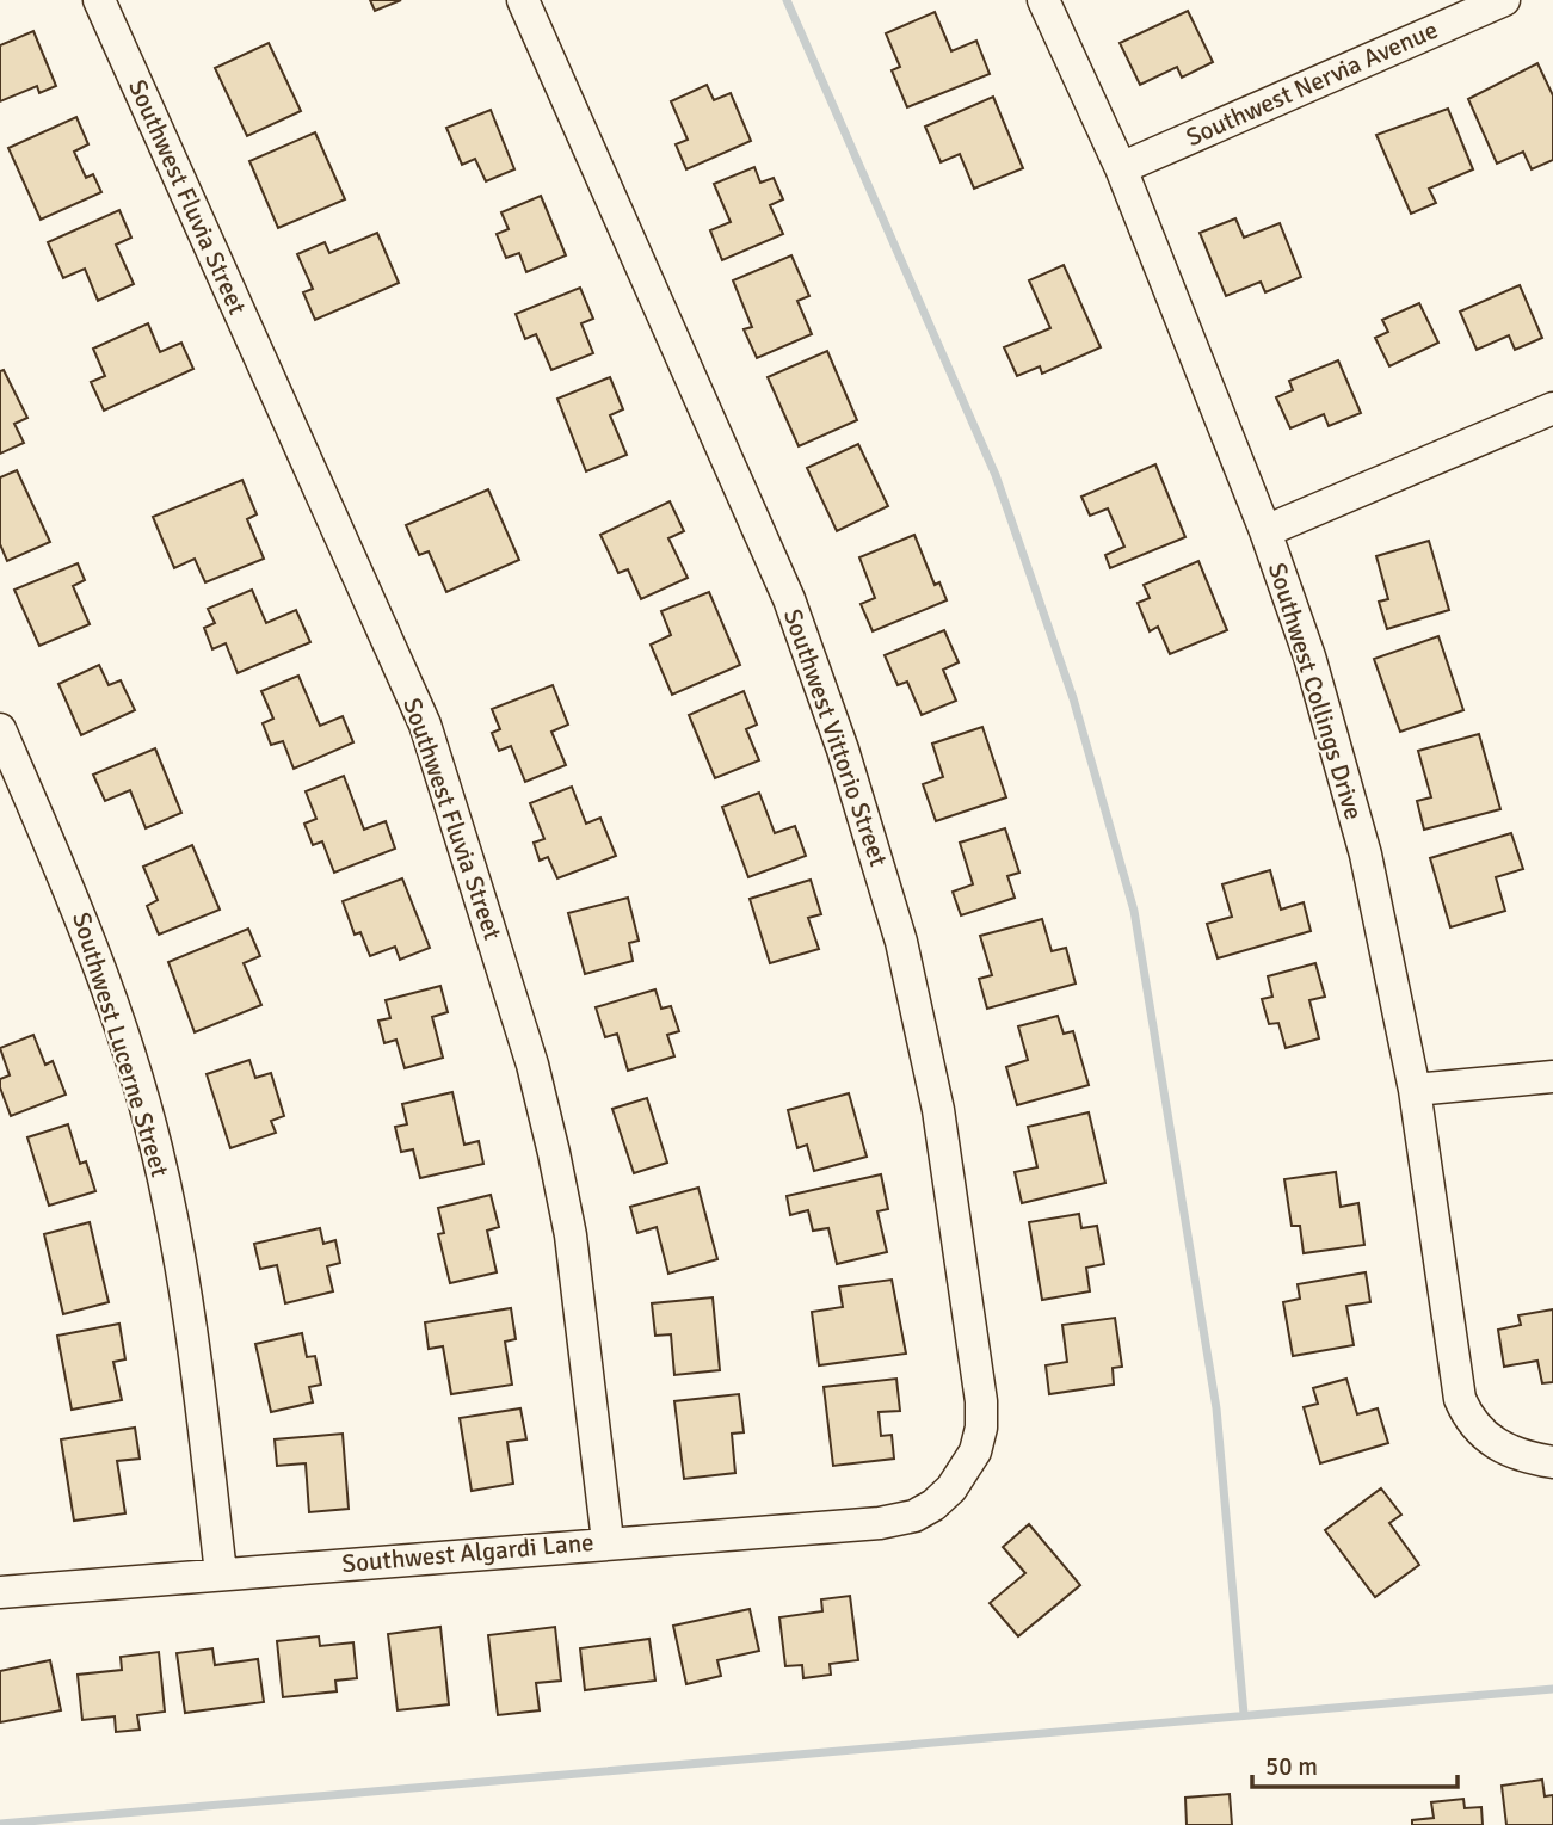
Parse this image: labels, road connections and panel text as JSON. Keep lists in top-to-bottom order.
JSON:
{
  "streets": {
    "street": [
      "Southwest Nervia Avenue",
      "Southwest Fluvia Street",
      "Southwest Collings Drive",
      "Southwest Vittorio Street",
      "Southwest Lucerne Street",
      "Southwest Algardi Lane"
    ]
  },
  "crossings": [
    ["Southwest Nervia Avenue", "Southwest Collings Drive"],
    ["Southwest Fluvia Street", "Southwest Algardi Lane"],
    ["Southwest Vittorio Street", "Southwest Algardi Lane"],
    ["Southwest Lucerne Street", "Southwest Algardi Lane"]
  ],
  "scale_bar": "50 m"
}
